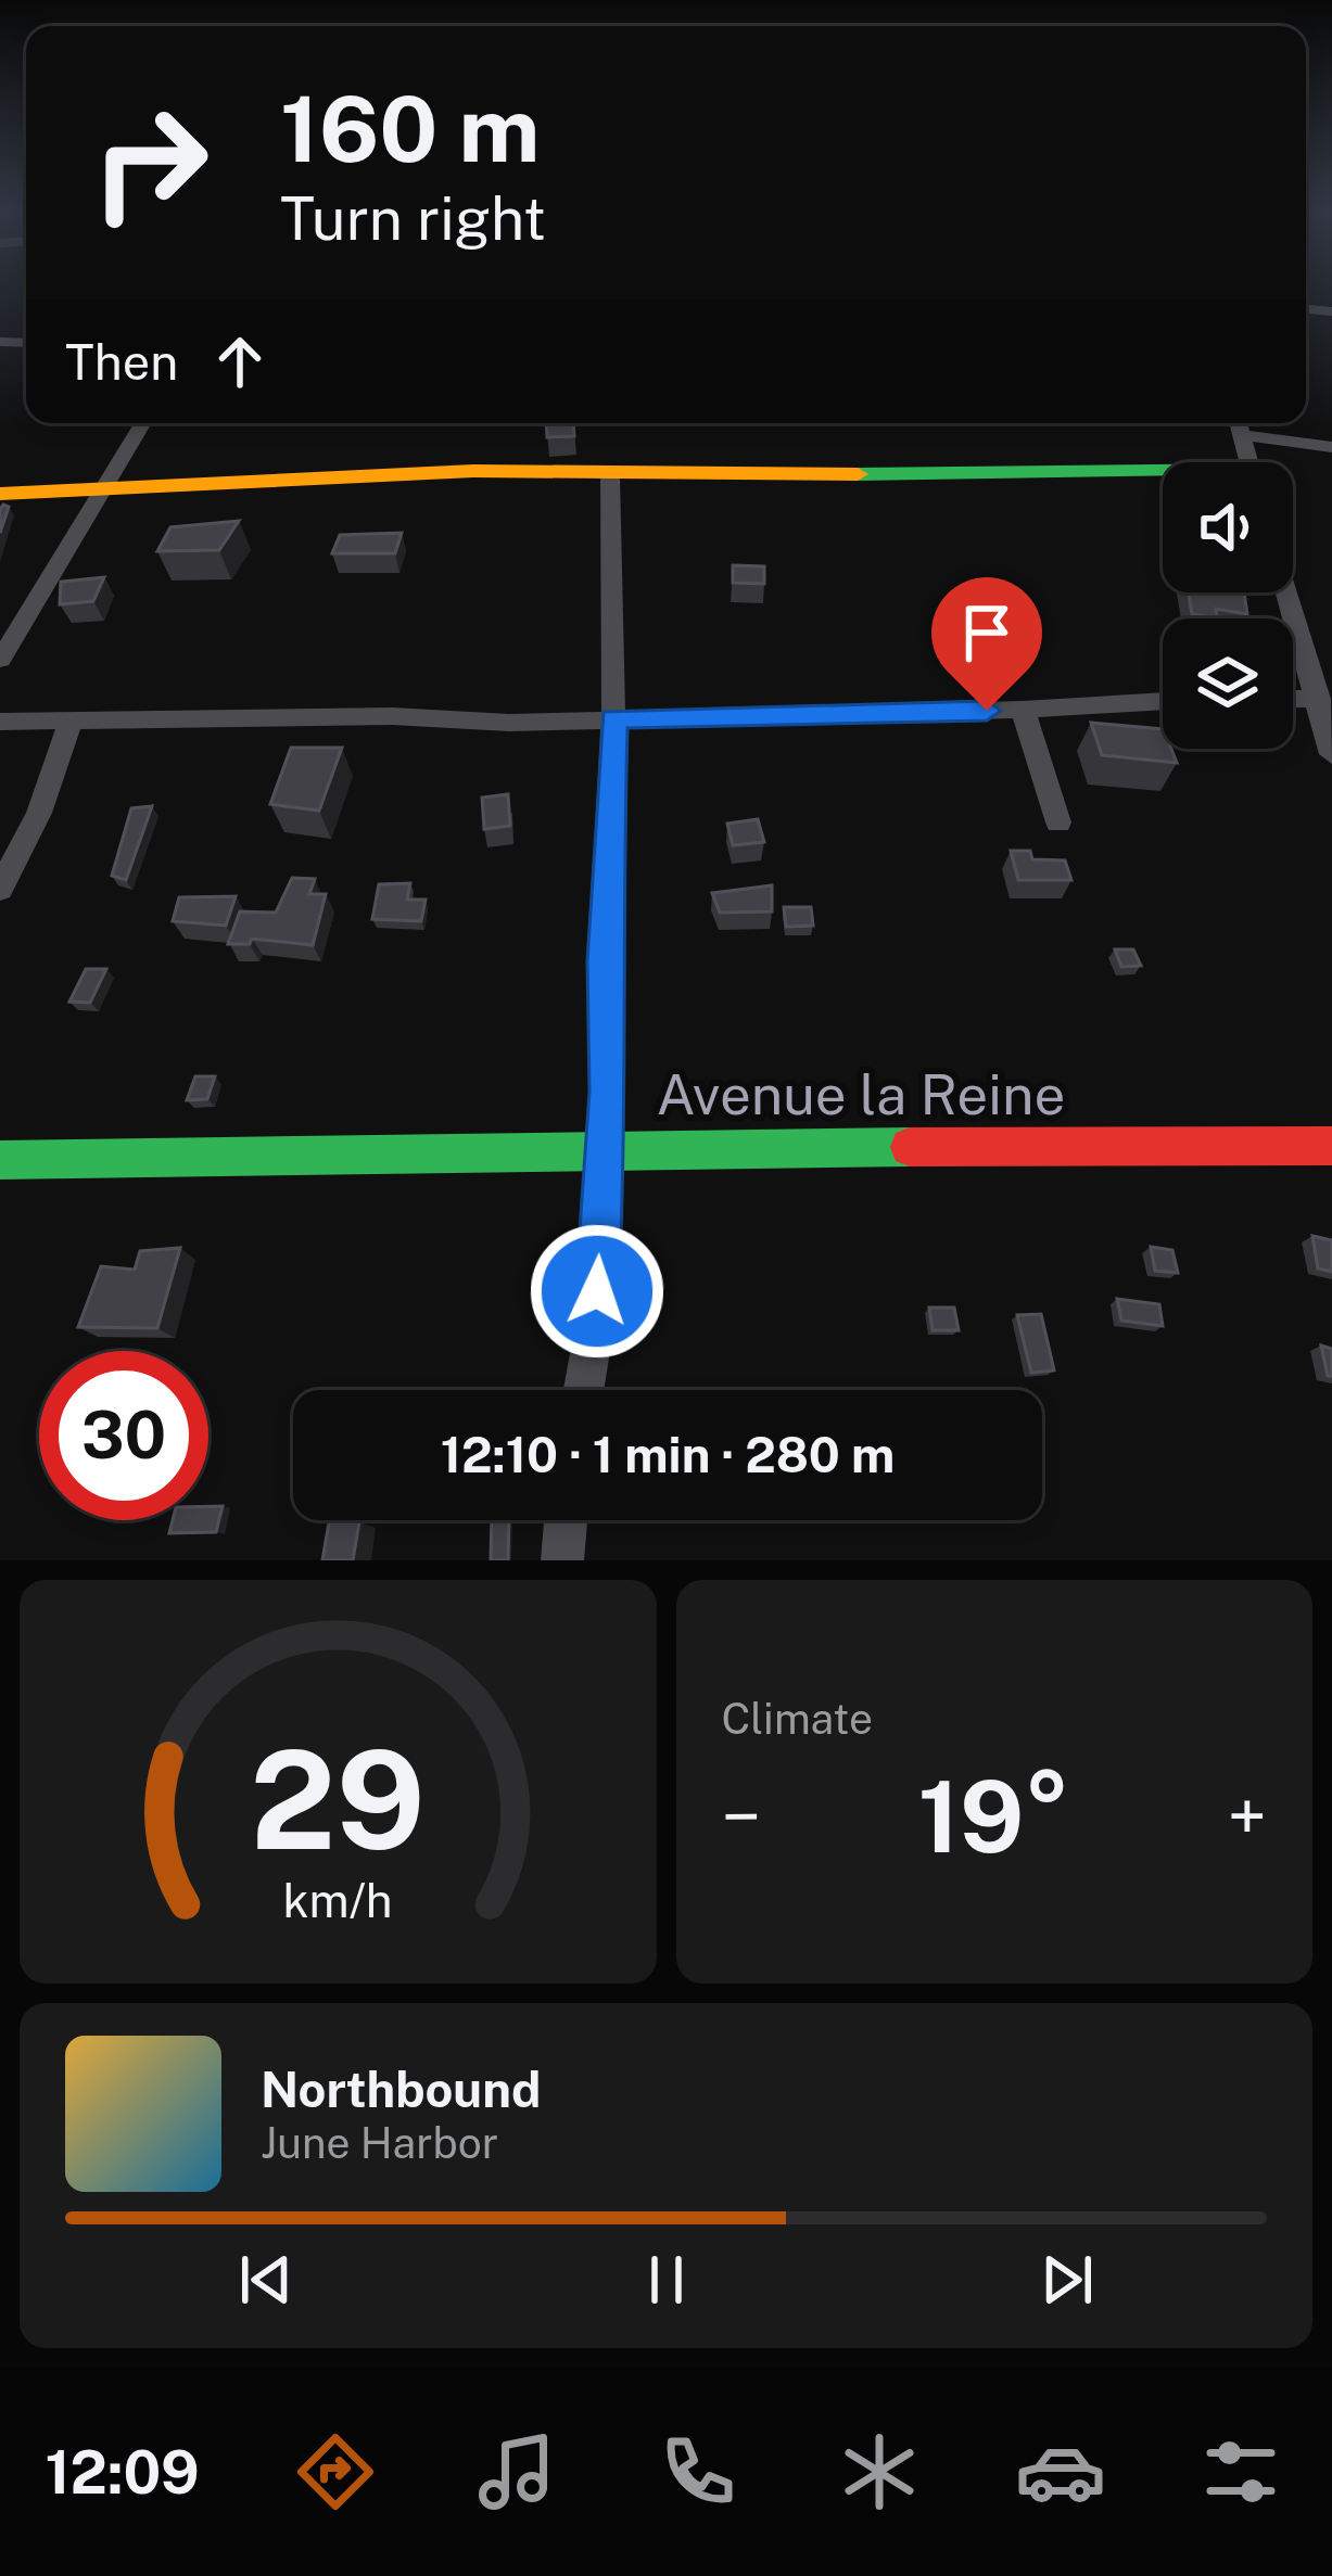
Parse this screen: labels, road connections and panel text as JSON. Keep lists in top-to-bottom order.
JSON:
{
  "streets": {
    "street": ["Avenue la Reine"]
  },
  "page": {
    "turn": ["160 m", "Turn right"],
    "then": "Then",
    "limit": "30",
    "trip": "12:10 · 1 min · 280 m",
    "tile": "Climate",
    "heat": ["−", "19°", "+"],
    "song": ["Northbound", "June Harbor"],
    "tabs": "12:09",
    "gauge": ["29", "km/h"]
  }
}
